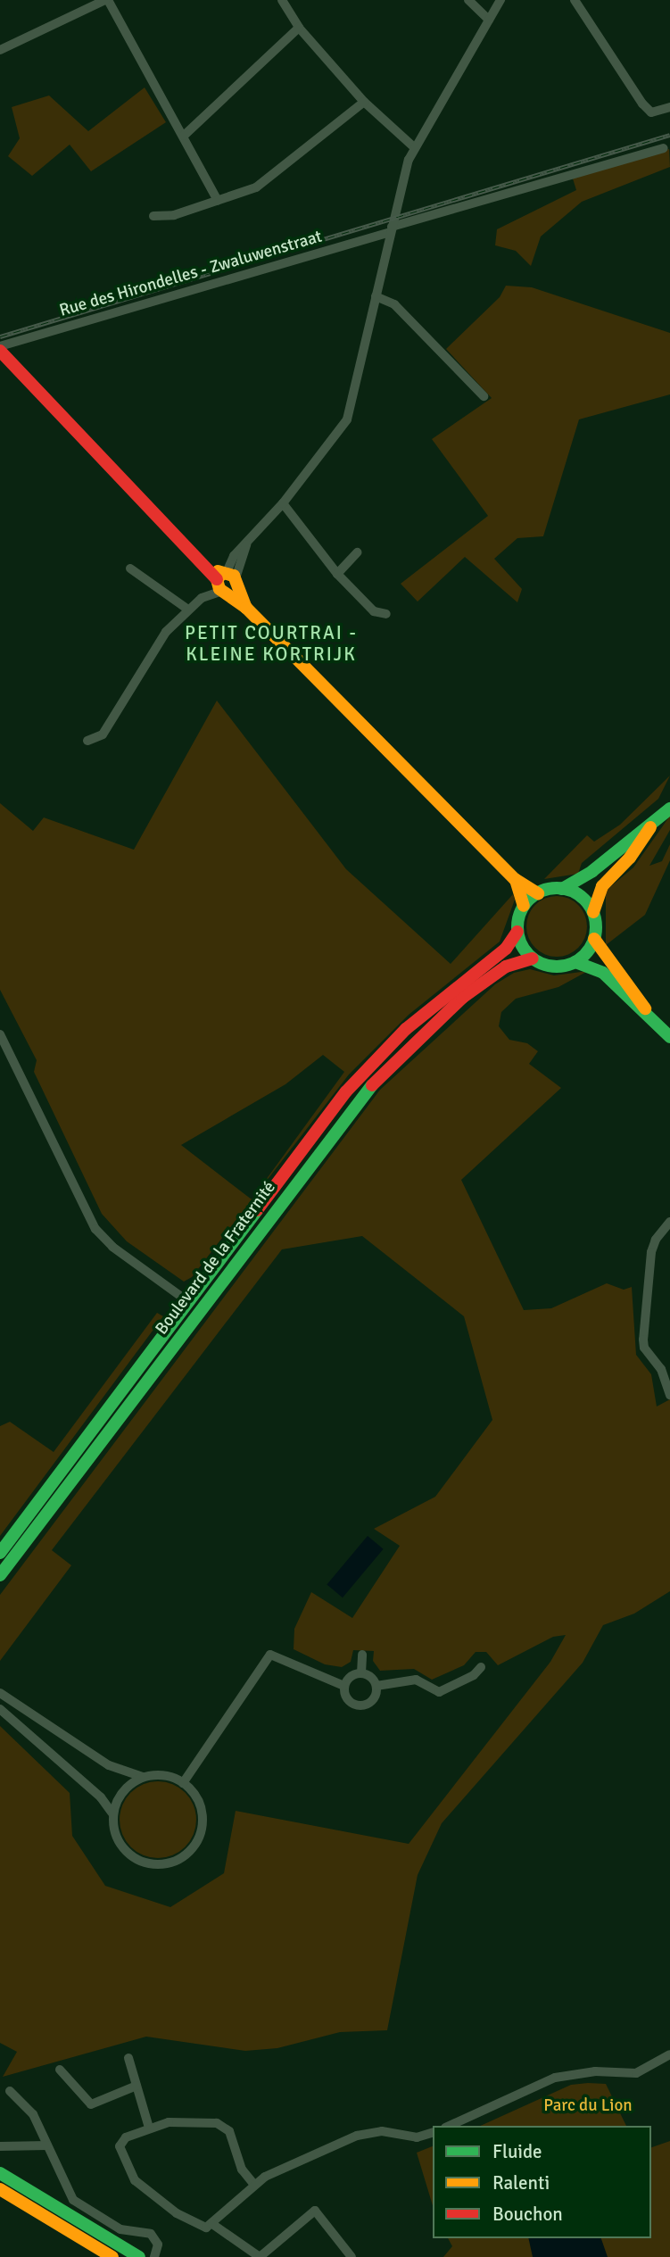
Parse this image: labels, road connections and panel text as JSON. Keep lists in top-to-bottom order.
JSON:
{
  "streets": {
    "main road": ["Boulevard de la Fraternité"],
    "street": ["Rue des Hirondelles - Zwaluwenstraat"]
  },
  "districts": ["PETIT COURTRAI - KLEINE KORTRIJK"],
  "parks": ["Parc du Lion"],
  "legend": ["Fluide", "Ralenti", "Bouchon"]
}
